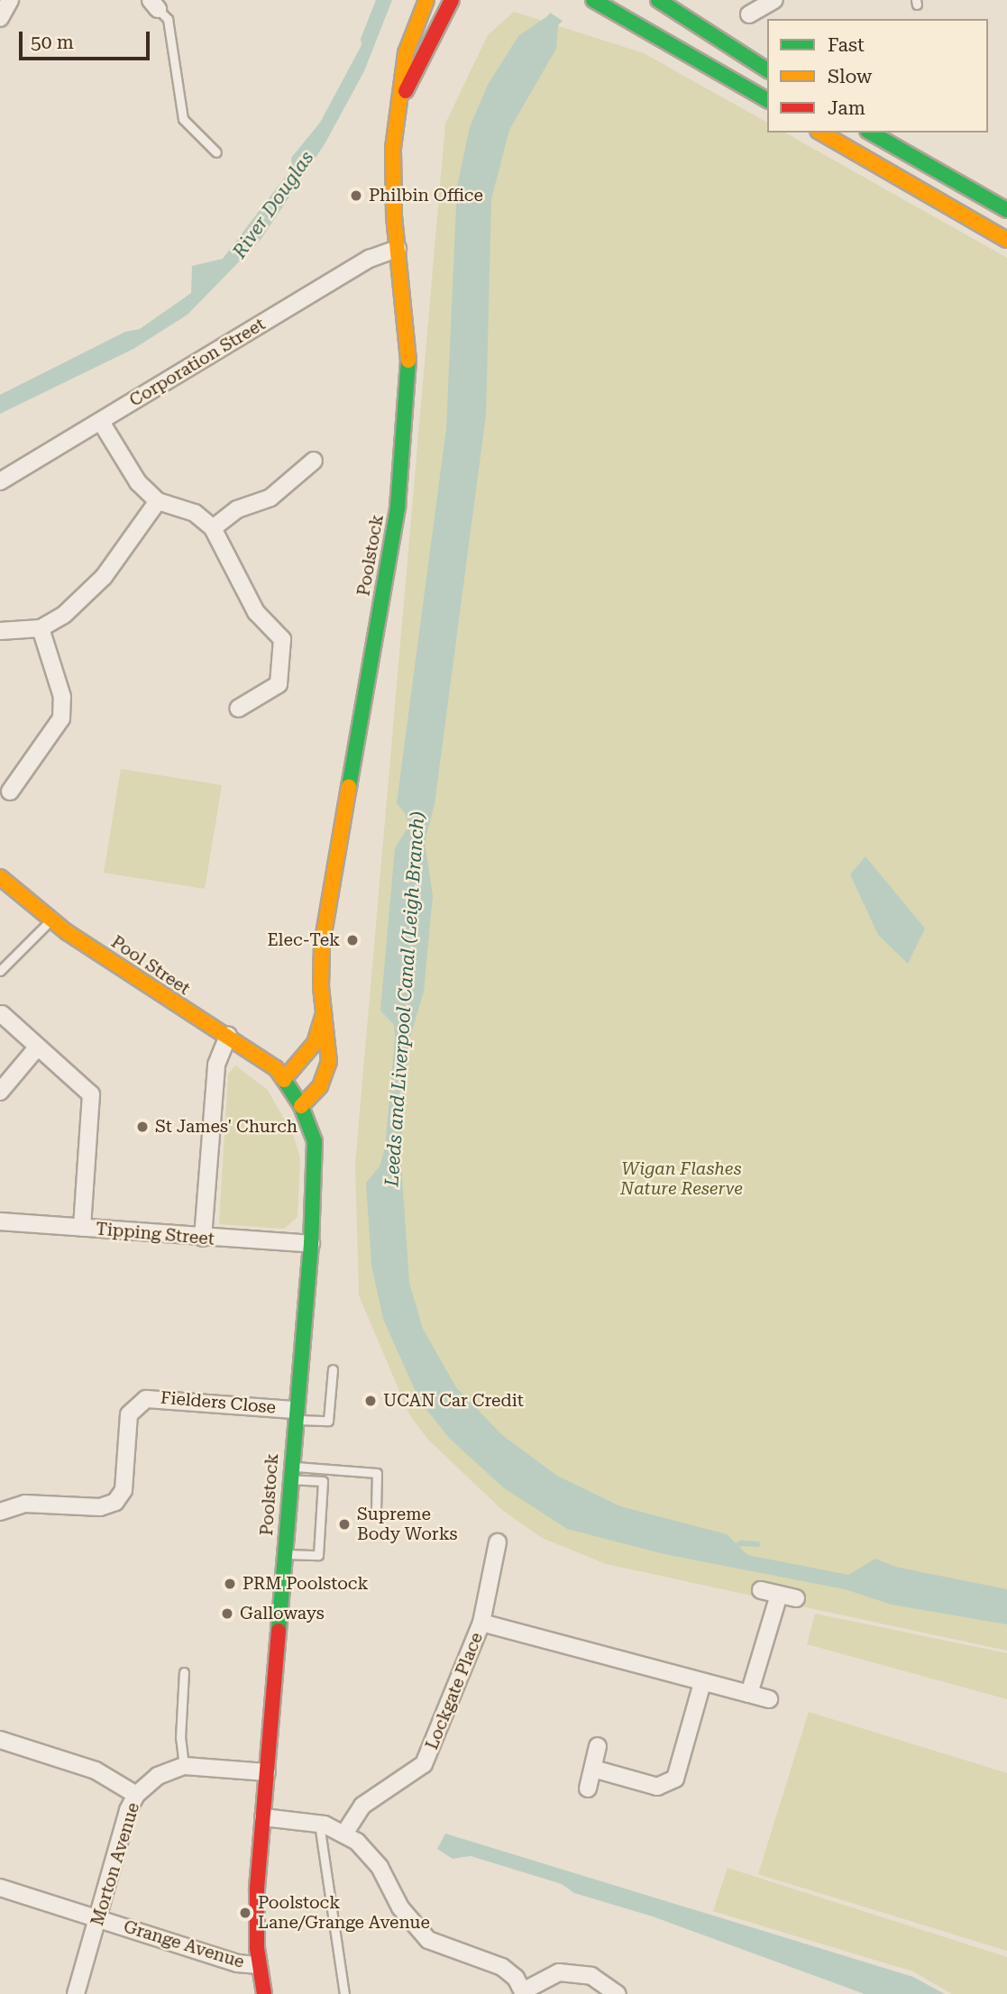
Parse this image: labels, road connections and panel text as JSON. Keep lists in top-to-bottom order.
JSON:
{
  "streets": {
    "main road": ["Poolstock", "Pool Street"],
    "street": [
      "Corporation Street",
      "Tipping Street",
      "Fielders Close",
      "Lockgate Place",
      "Morton Avenue",
      "Grange Avenue"
    ]
  },
  "crossings": [
    ["Corporation Street", "Poolstock"],
    ["Poolstock", "Pool Street"],
    ["Poolstock", "Tipping Street"],
    ["Poolstock", "Fielders Close"],
    ["Poolstock", "Morton Avenue"],
    ["Poolstock", "Grange Avenue"],
    ["Morton Avenue", "Grange Avenue"]
  ],
  "water": ["River Douglas", "Leeds and Liverpool Canal (Leigh Branch)"],
  "parks": ["Wigan Flashes Nature Reserve"],
  "places": [
    "Philbin Office",
    "Elec-Tek",
    "St James' Church",
    "UCAN Car Credit",
    "Supreme Body Works",
    "PRM Poolstock",
    "Galloways",
    "Poolstock Lane/Grange Avenue"
  ],
  "legend": ["Fast", "Slow", "Jam"],
  "scale_bar": "50 m"
}
